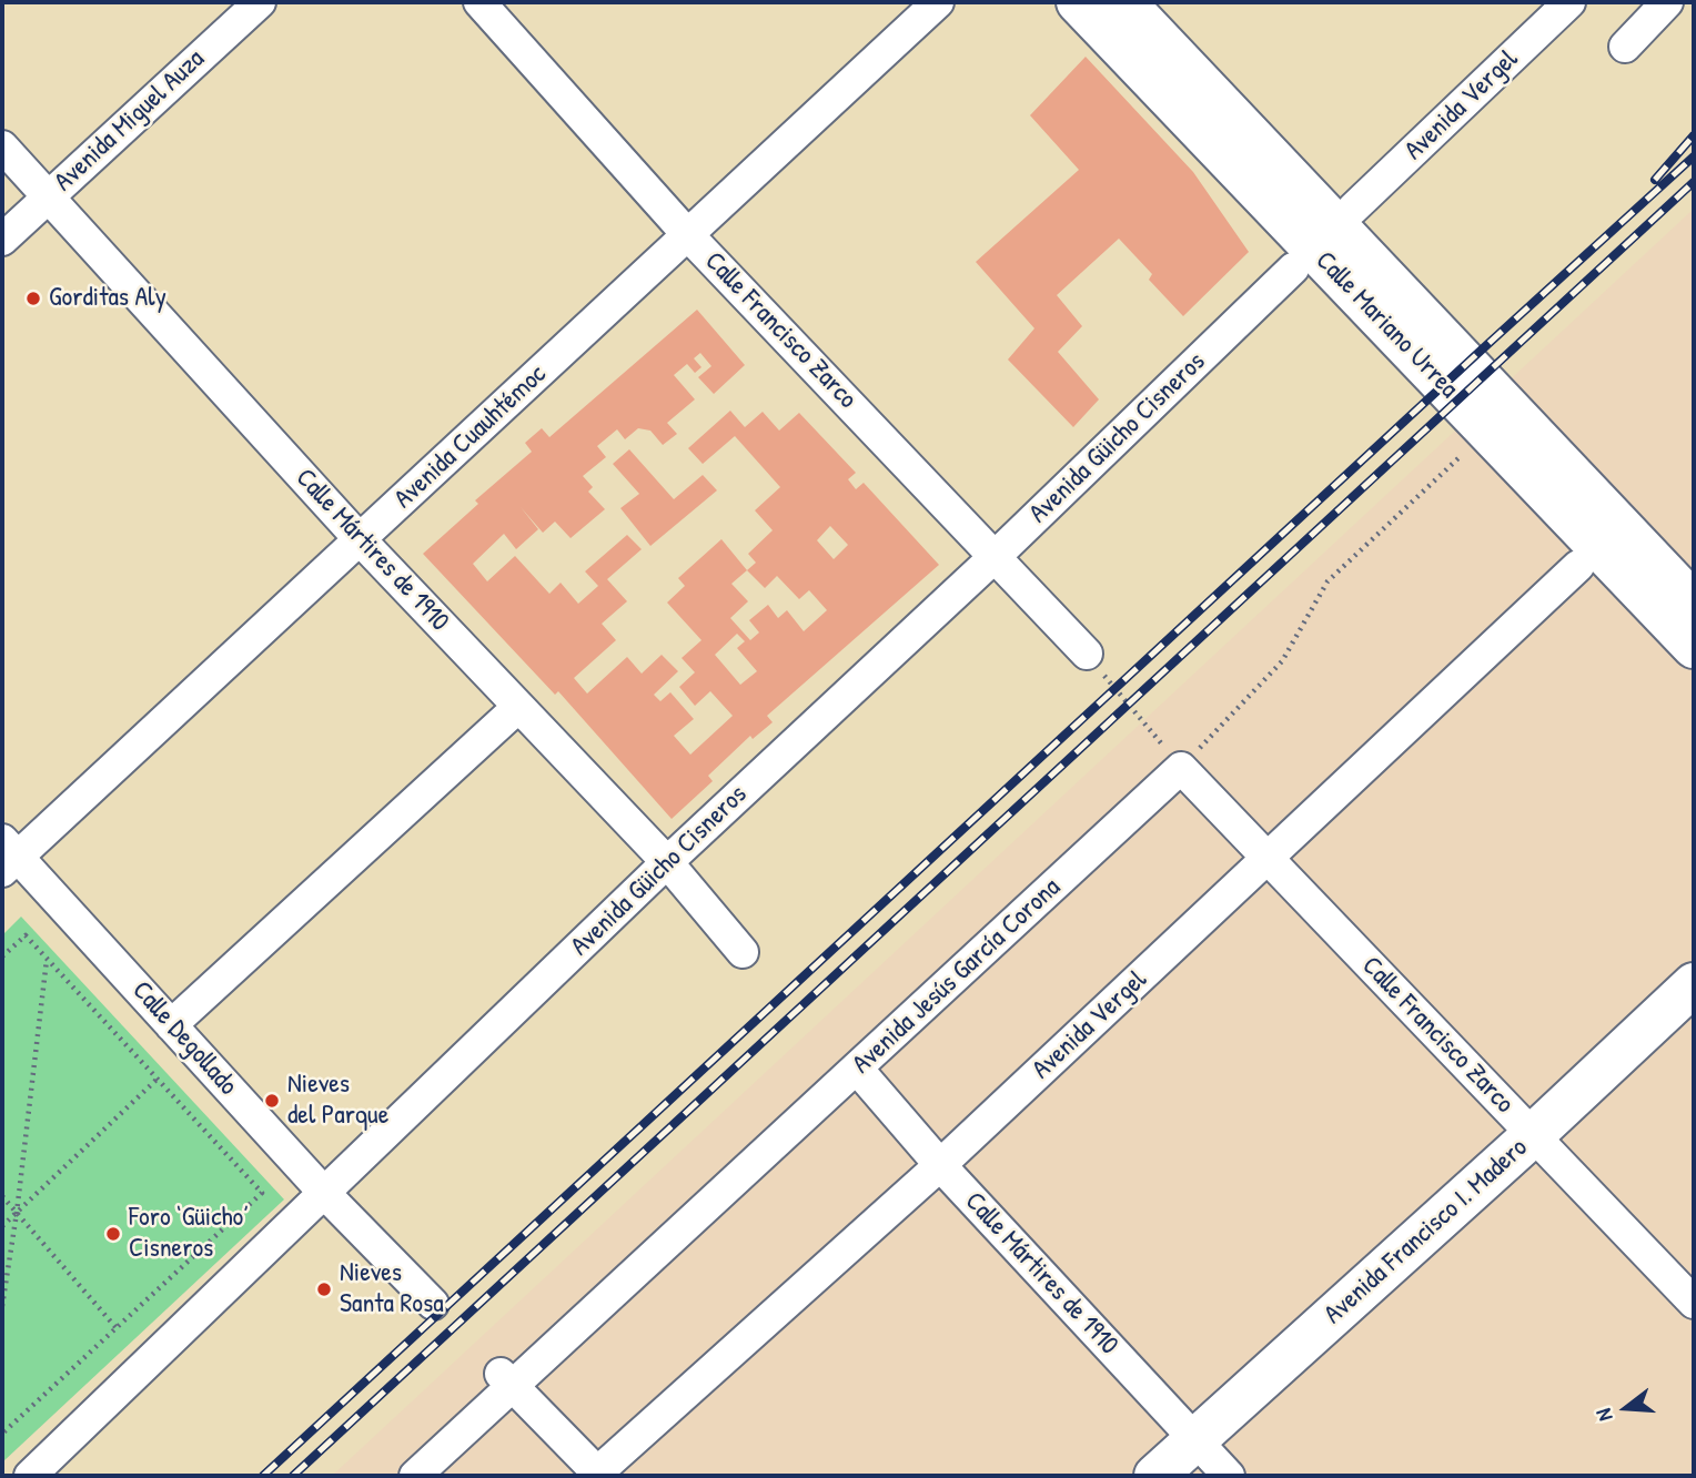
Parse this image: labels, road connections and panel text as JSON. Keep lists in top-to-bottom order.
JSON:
{
  "streets": {
    "main road": ["Calle Mariano Urrea", "Avenida Francisco I. Madero"],
    "street": [
      "Avenida Vergel",
      "Avenida Miguel Auza",
      "Calle Francisco Zarco",
      "Avenida Cuauhtémoc",
      "Avenida Güicho Cisneros",
      "Calle Mártires de 1910",
      "Avenida Jesús García Corona",
      "Calle Degollado"
    ]
  },
  "crossings": [
    ["Avenida Vergel", "Calle Francisco Zarco"],
    ["Avenida Vergel", "Calle Mártires de 1910"],
    ["Avenida Miguel Auza", "Calle Mártires de 1910"],
    ["Calle Francisco Zarco", "Avenida Cuauhtémoc"],
    ["Calle Francisco Zarco", "Avenida Güicho Cisneros"],
    ["Calle Francisco Zarco", "Avenida Jesús García Corona"],
    ["Calle Francisco Zarco", "Avenida Francisco I. Madero"],
    ["Avenida Cuauhtémoc", "Calle Mártires de 1910"],
    ["Avenida Cuauhtémoc", "Calle Degollado"],
    ["Avenida Güicho Cisneros", "Calle Mártires de 1910"],
    ["Avenida Güicho Cisneros", "Calle Degollado"],
    ["Calle Mártires de 1910", "Avenida Jesús García Corona"],
    ["Calle Mártires de 1910", "Avenida Francisco I. Madero"]
  ],
  "places": [
    "Gorditas Aly",
    "Nieves del Parque",
    "Foro ‘Güicho’ Cisneros",
    "Nieves Santa Rosa"
  ],
  "north": "left"
}
